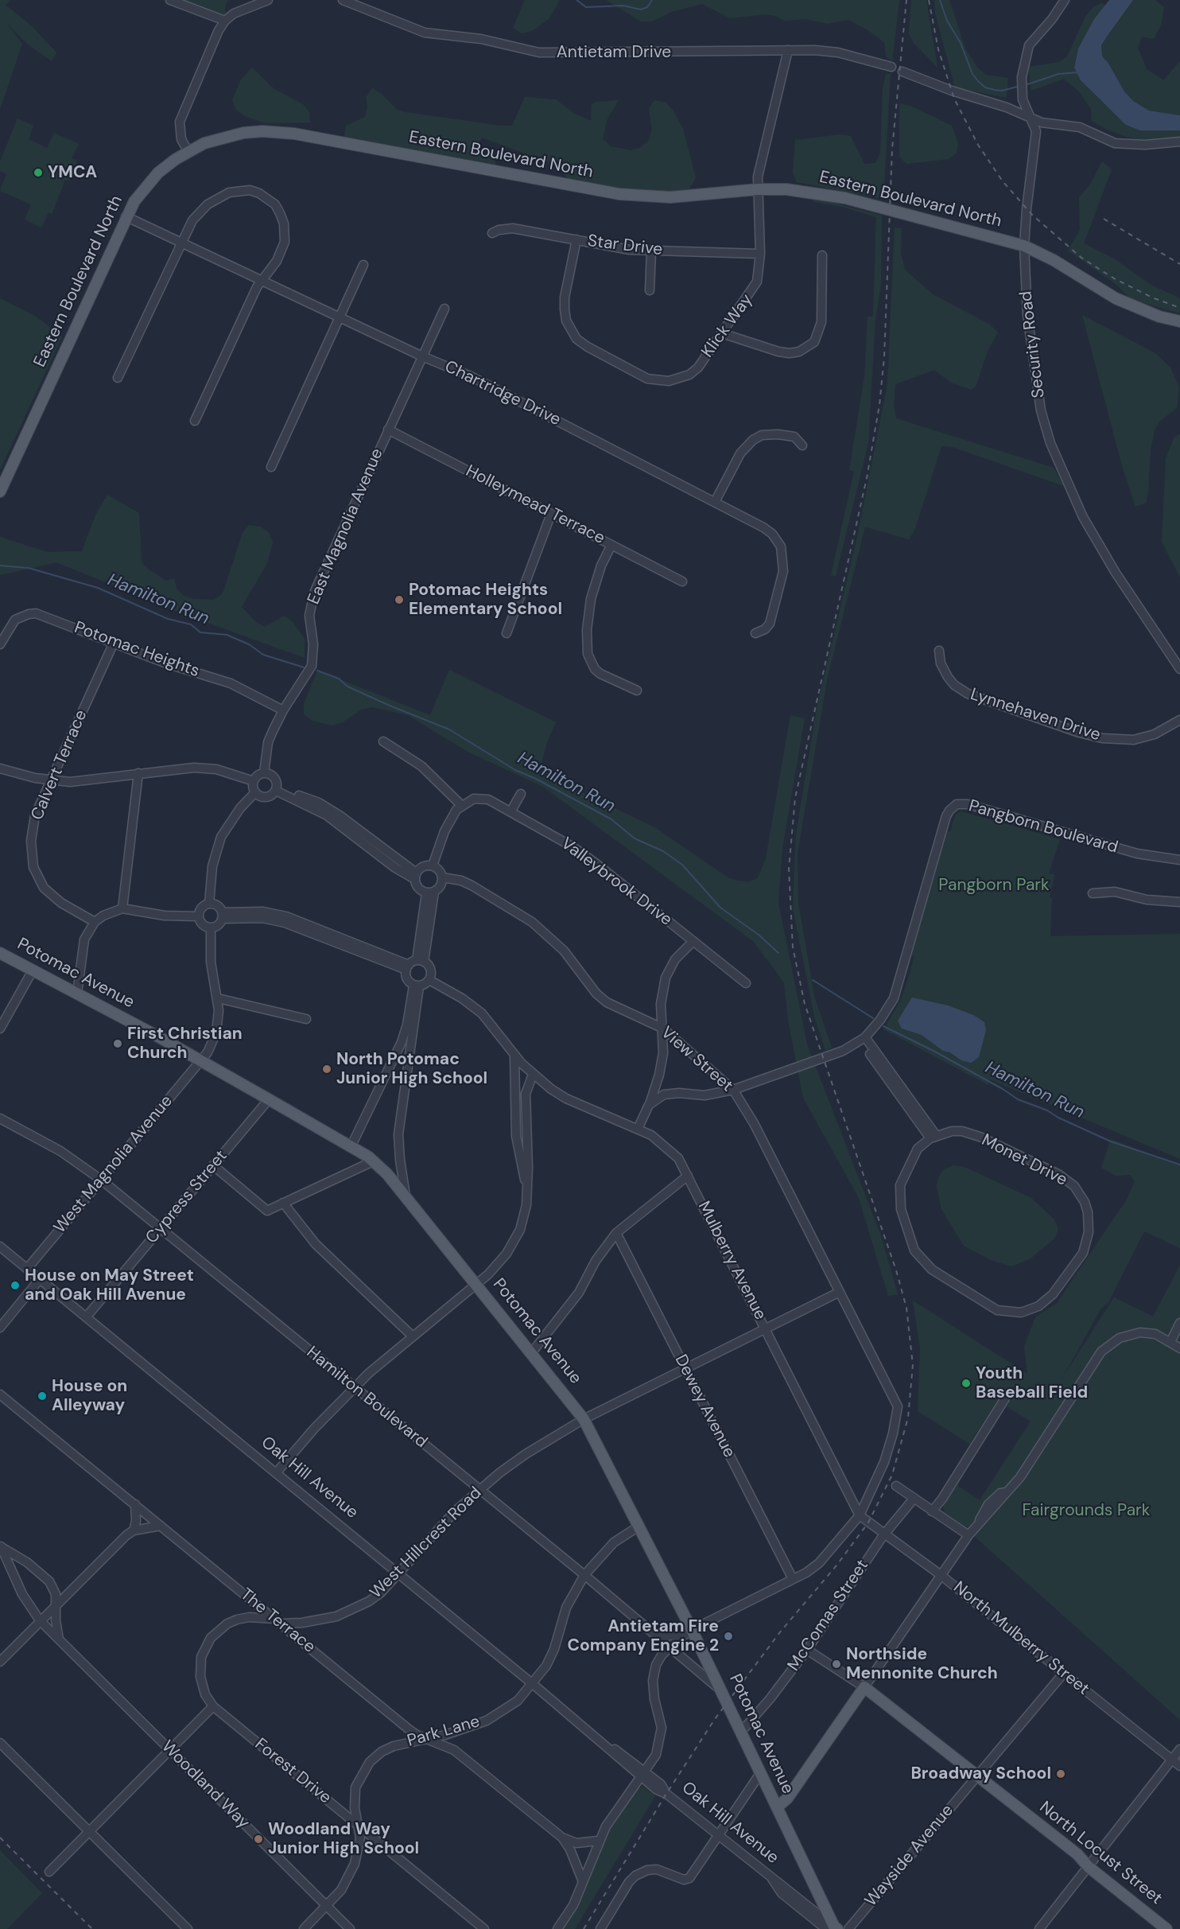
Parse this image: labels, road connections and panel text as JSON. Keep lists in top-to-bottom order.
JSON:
{
  "streets": {
    "main road": ["Eastern Boulevard North", "Potomac Avenue", "North Locust Street"],
    "street": [
      "Antietam Drive",
      "Star Drive",
      "Klick Way",
      "Security Road",
      "Chartridge Drive",
      "Holleymead Terrace",
      "East Magnolia Avenue",
      "Potomac Heights",
      "Lynnehaven Drive",
      "Calvert Terrace",
      "Pangborn Boulevard",
      "Valleybrook Drive",
      "View Street",
      "Monet Drive",
      "West Magnolia Avenue",
      "Cypress Street",
      "Mulberry Avenue",
      "Hamilton Boulevard",
      "Dewey Avenue",
      "Oak Hill Avenue",
      "West Hillcrest Road",
      "McComas Street",
      "The Terrace",
      "North Mulberry Street",
      "Park Lane",
      "Forest Drive",
      "Woodland Way",
      "Wayside Avenue"
    ]
  },
  "crossings": [
    ["Antietam Drive", "Klick Way"],
    ["Eastern Boulevard North", "Klick Way"],
    ["Eastern Boulevard North", "Security Road"],
    ["Eastern Boulevard North", "Chartridge Drive"],
    ["Star Drive", "Klick Way"],
    ["Chartridge Drive", "East Magnolia Avenue"],
    ["Holleymead Terrace", "East Magnolia Avenue"],
    ["East Magnolia Avenue", "Potomac Heights"],
    ["Potomac Heights", "Calvert Terrace"],
    ["Pangborn Boulevard", "View Street"],
    ["Potomac Avenue", "West Magnolia Avenue"],
    ["Potomac Avenue", "Cypress Street"],
    ["Potomac Avenue", "Hamilton Boulevard"],
    ["Potomac Avenue", "Oak Hill Avenue"],
    ["Potomac Avenue", "West Hillcrest Road"],
    ["Potomac Avenue", "McComas Street"],
    ["Potomac Avenue", "Park Lane"],
    ["View Street", "Mulberry Avenue"],
    ["View Street", "West Hillcrest Road"],
    ["View Street", "North Mulberry Street"],
    ["West Magnolia Avenue", "Hamilton Boulevard"],
    ["West Magnolia Avenue", "Oak Hill Avenue"],
    ["Cypress Street", "Hamilton Boulevard"],
    ["Cypress Street", "Oak Hill Avenue"],
    ["Mulberry Avenue", "West Hillcrest Road"],
    ["Mulberry Avenue", "North Mulberry Street"],
    ["Hamilton Boulevard", "West Hillcrest Road"],
    ["Hamilton Boulevard", "Park Lane"],
    ["Dewey Avenue", "West Hillcrest Road"],
    ["Oak Hill Avenue", "West Hillcrest Road"],
    ["Oak Hill Avenue", "Park Lane"],
    ["West Hillcrest Road", "The Terrace"],
    ["West Hillcrest Road", "Forest Drive"],
    ["McComas Street", "North Mulberry Street"],
    ["McComas Street", "North Locust Street"],
    ["The Terrace", "Park Lane"],
    ["The Terrace", "Forest Drive"],
    ["North Mulberry Street", "Wayside Avenue"],
    ["Park Lane", "Forest Drive"],
    ["Park Lane", "Woodland Way"],
    ["North Locust Street", "Wayside Avenue"]
  ],
  "water": ["Hamilton Run"],
  "parks": ["Pangborn Park", "Fairgrounds Park"],
  "places": [
    "YMCA",
    "Potomac Heights Elementary School",
    "First Christian Church",
    "North Potomac Junior High School",
    "House on May Street and Oak Hill Avenue",
    "Youth Baseball Field",
    "House on Alleyway",
    "Antietam Fire Company Engine 2",
    "Northside Mennonite Church",
    "Broadway School",
    "Woodland Way Junior High School"
  ]
}
